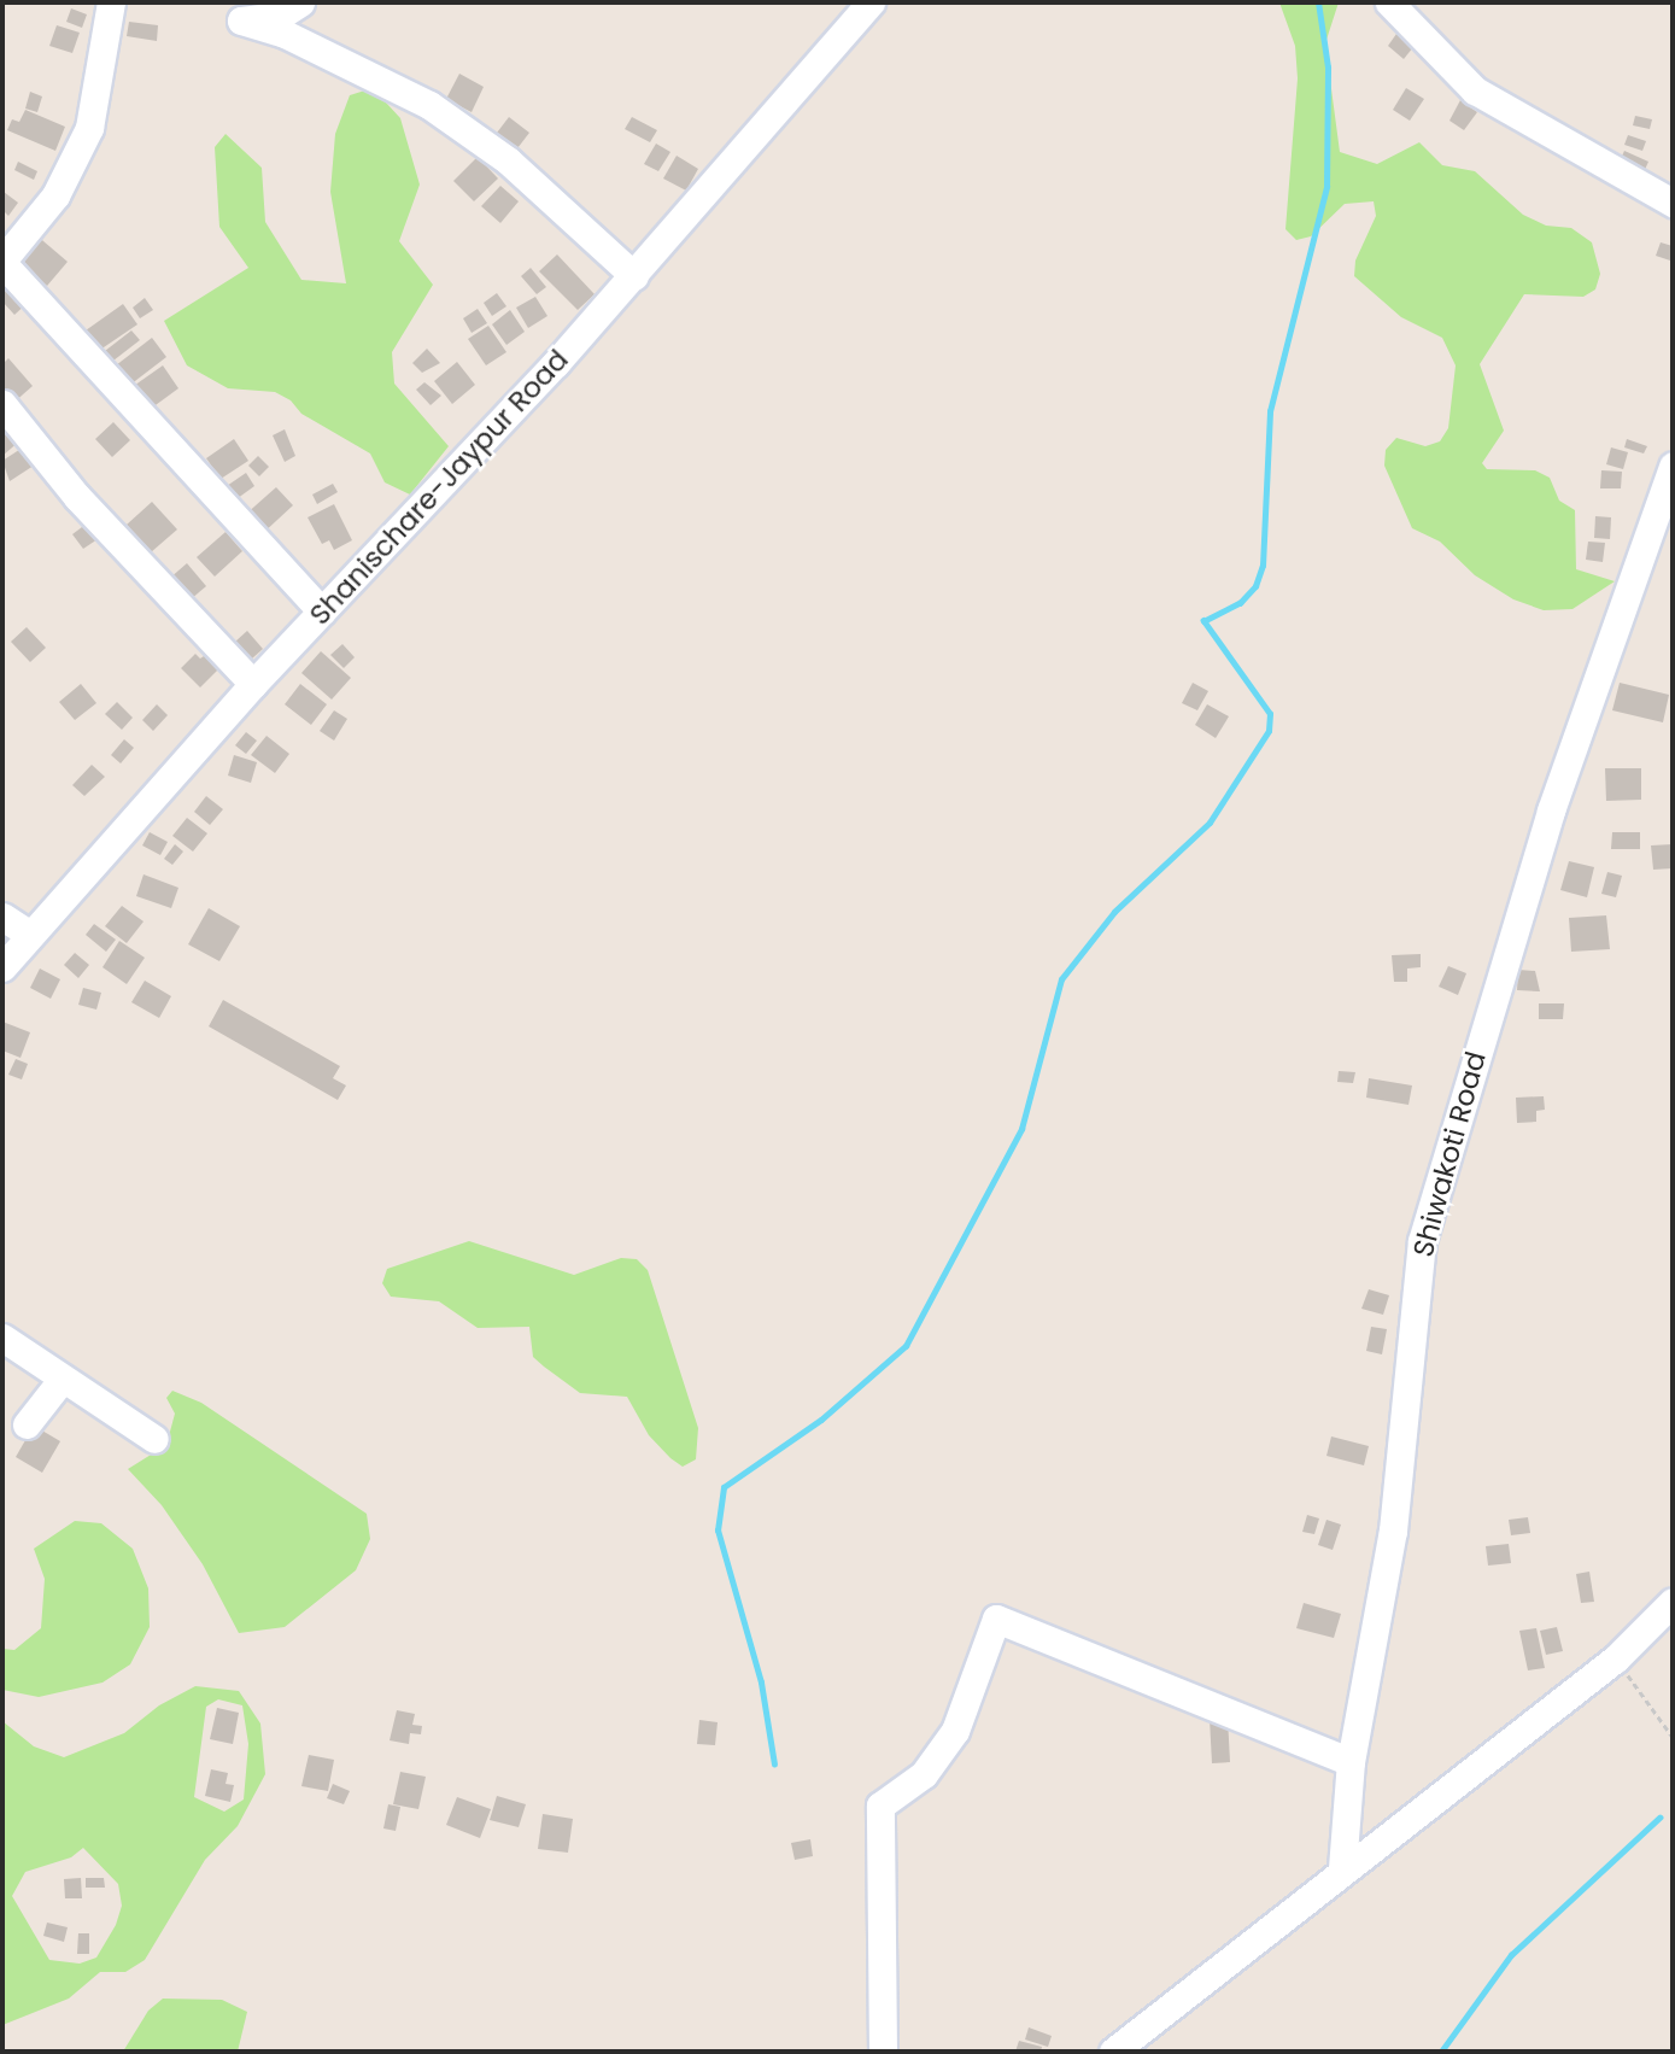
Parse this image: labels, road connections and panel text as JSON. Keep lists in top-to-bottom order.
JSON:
{
  "streets": {
    "street": ["Shanischare-Jaypur Road", "Shiwakoti Road"]
  }
}
